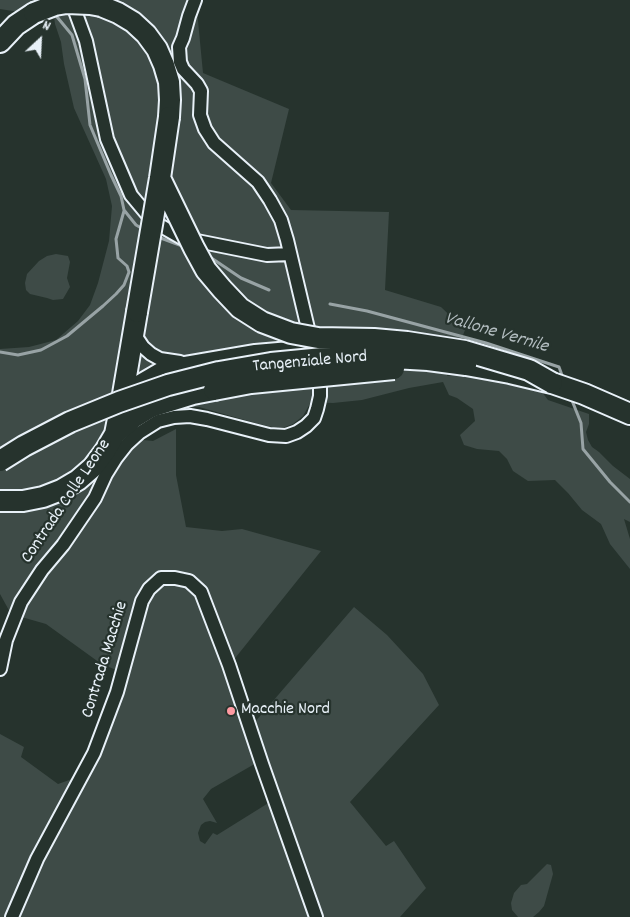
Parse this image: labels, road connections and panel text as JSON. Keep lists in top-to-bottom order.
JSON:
{
  "streets": {
    "main road": ["Tangenziale Nord"],
    "street": ["Contrada Colle Leone", "Contrada Macchie"]
  },
  "water": ["Vallone Vernile"],
  "places": ["Macchie Nord"],
  "north": "top right"
}
